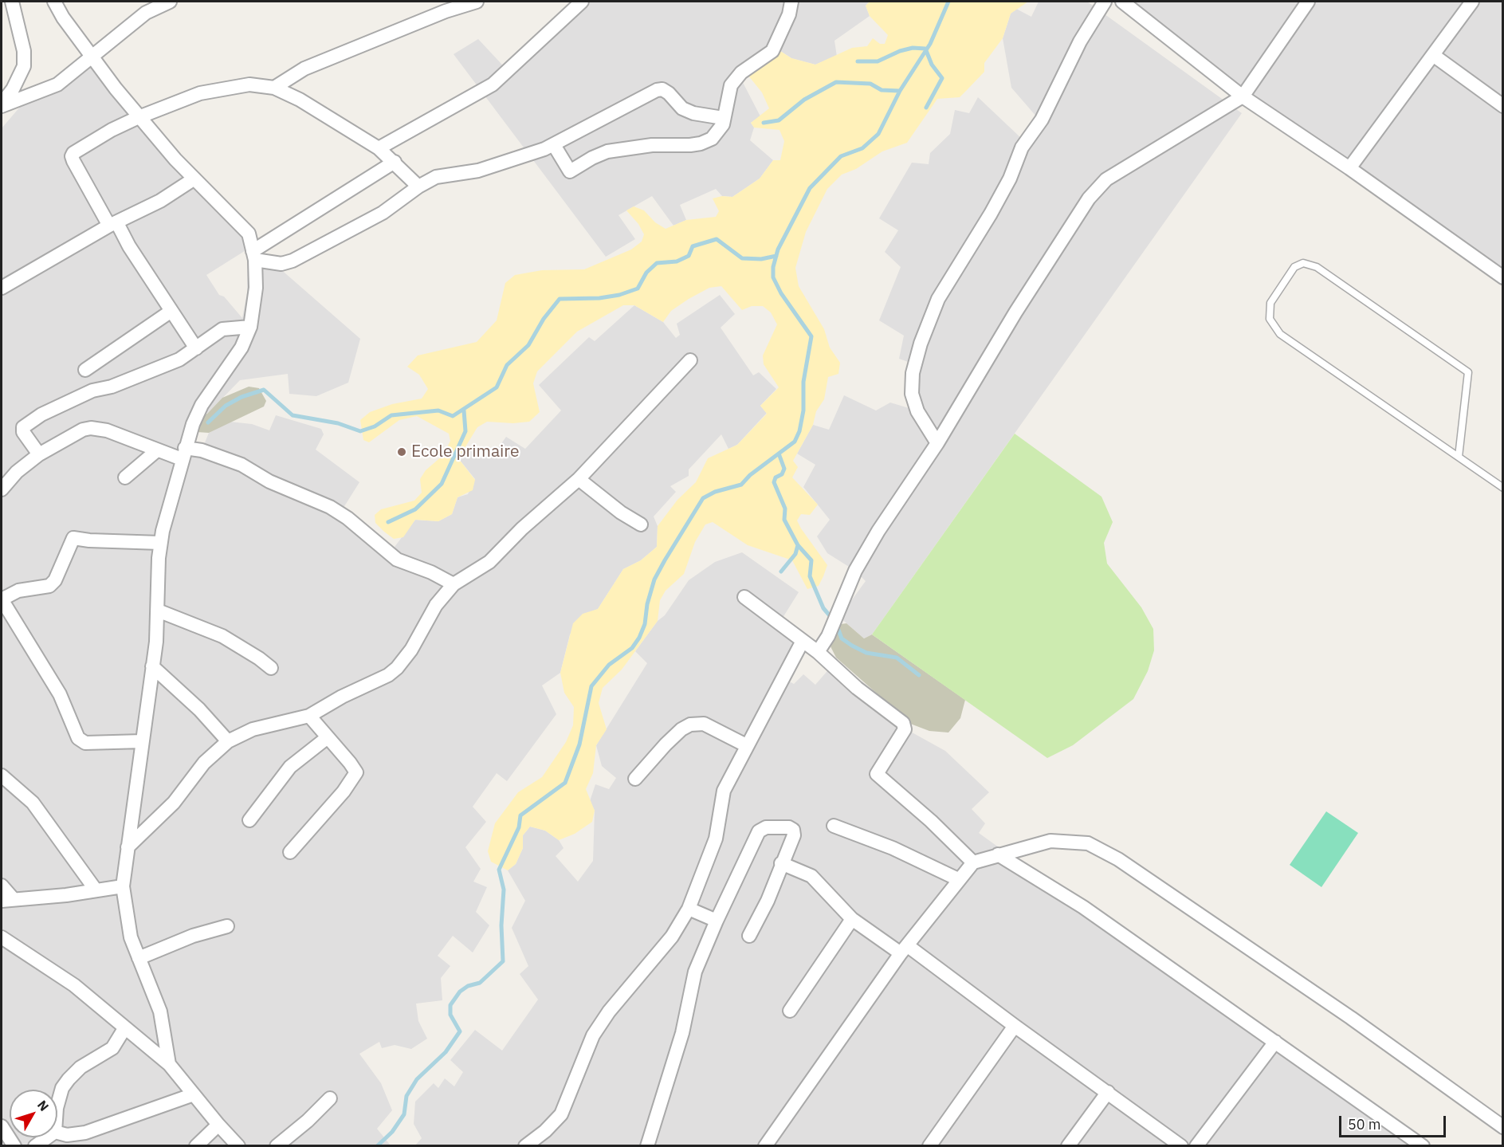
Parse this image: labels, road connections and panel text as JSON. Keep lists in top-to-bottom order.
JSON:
{
  "places": ["Ecole primaire"],
  "scale_bar": "50 m",
  "north": "top right"
}
